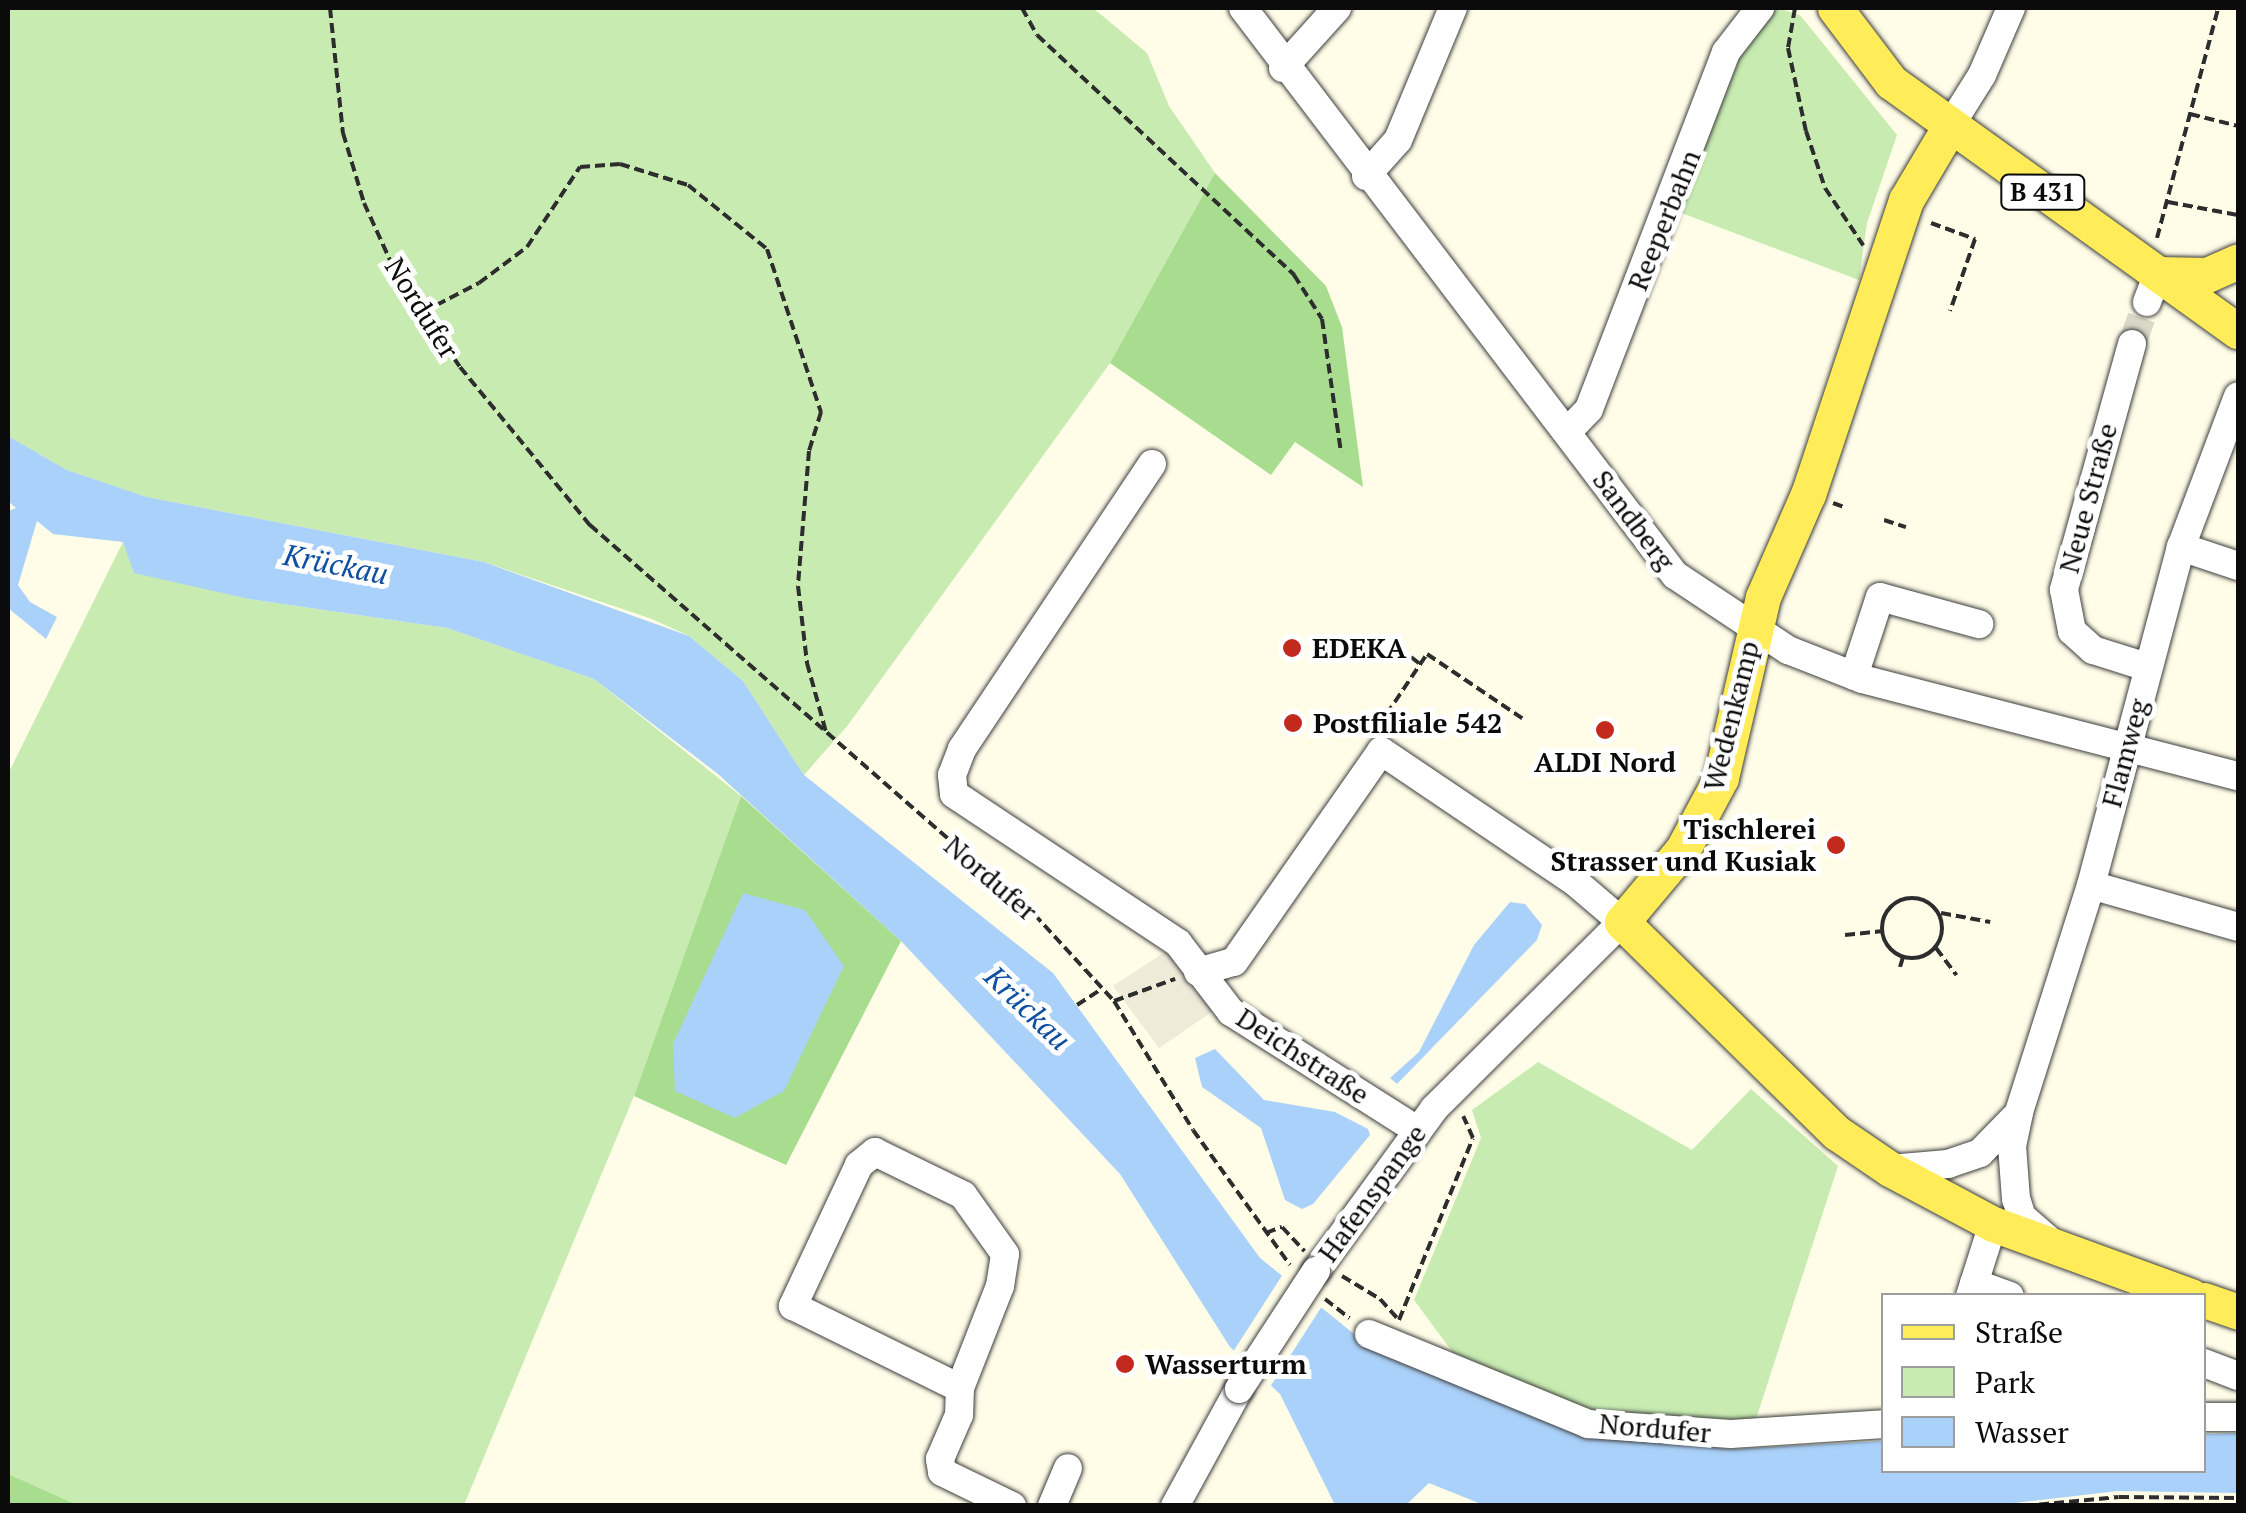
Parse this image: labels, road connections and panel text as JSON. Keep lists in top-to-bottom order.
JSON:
{
  "streets": {
    "main road": ["B 431", "Wedenkamp"],
    "street": [
      "Reeperbahn",
      "Nordufer",
      "Neue Straße",
      "Sandberg",
      "Flamweg",
      "Deichstraße",
      "Hafenspange"
    ]
  },
  "crossings": [
    ["B 431", "Wedenkamp"],
    ["Reeperbahn", "Sandberg"],
    ["Nordufer", "Hafenspange"],
    ["Neue Straße", "Flamweg"],
    ["Sandberg", "Wedenkamp"],
    ["Sandberg", "Flamweg"],
    ["Wedenkamp", "Hafenspange"],
    ["Deichstraße", "Hafenspange"]
  ],
  "water": ["Krückau"],
  "places": [
    "EDEKA",
    "Postfiliale 542",
    "ALDI Nord",
    "Tischlerei Strasser und Kusiak",
    "Wasserturm"
  ],
  "legend": ["Straße", "Park", "Wasser"]
}
